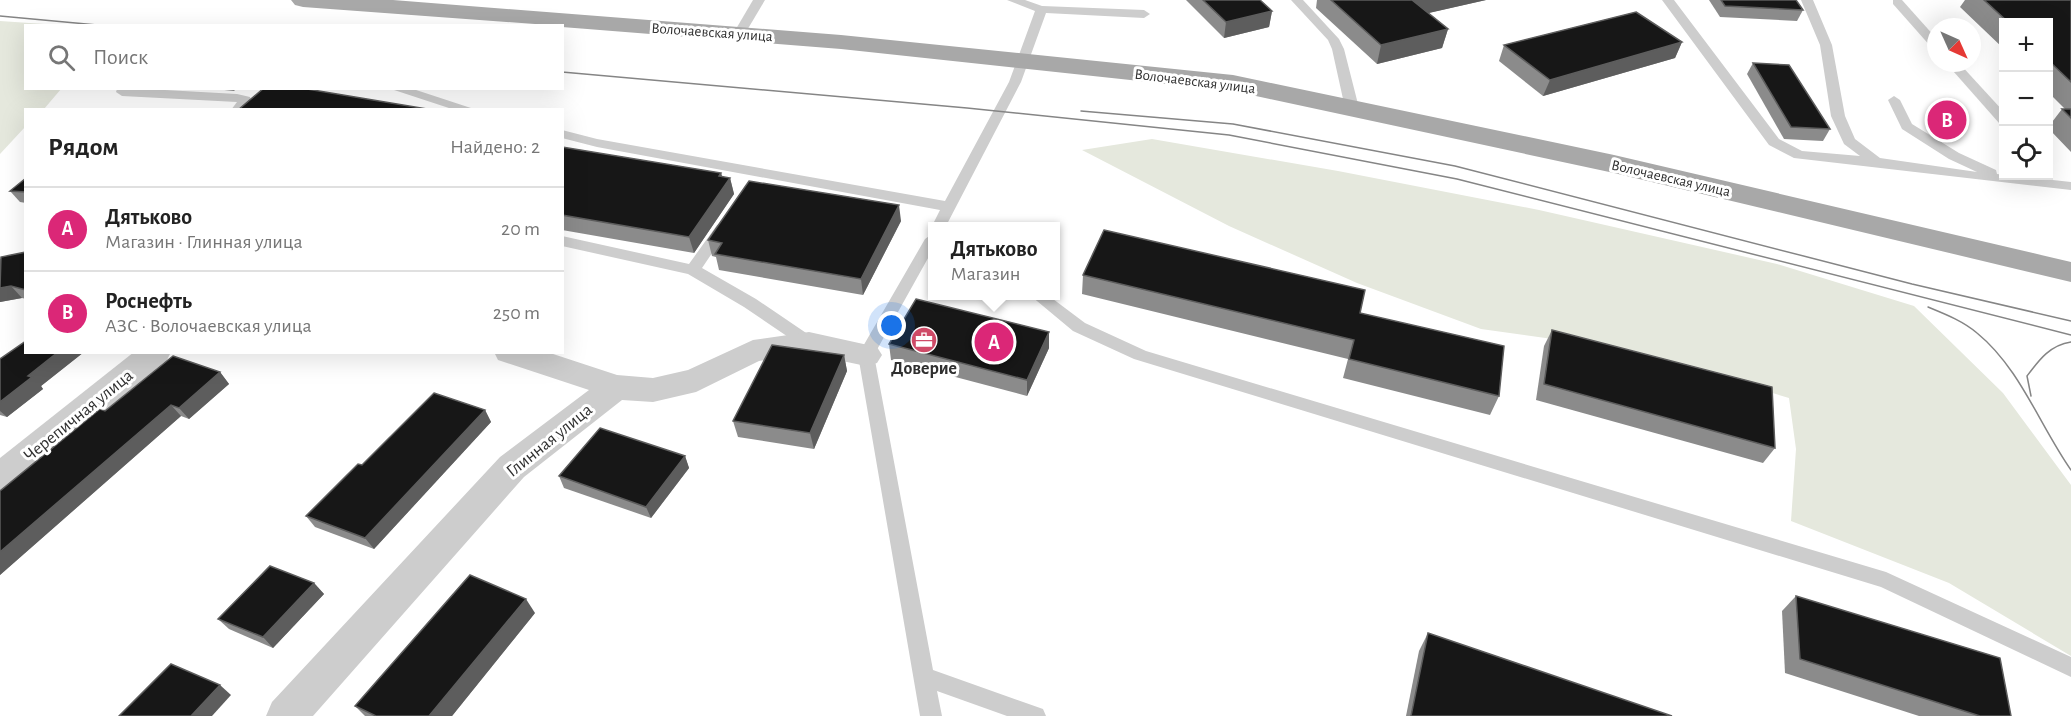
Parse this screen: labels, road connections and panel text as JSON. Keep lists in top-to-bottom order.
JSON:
{
  "streets": {
    "main road": ["Волочаевская улица"],
    "street": ["Черепичная улица", "Глинная улица"]
  },
  "places": {
    "office": ["Доверие"]
  },
  "north": "bottom right",
  "page": {
    "map_buttons": ["+", "−"],
    "search": "Поиск",
    "pins": ["B", "A"],
    "heading": ["Рядом", "Найдено: 2"],
    "list": [
      {
        "mark": "A",
        "name": "Дятьково",
        "note": "Магазин · Глинная улица",
        "value": "20 m"
      },
      {
        "mark": "B",
        "name": "Роснефть",
        "note": "АЗС · Волочаевская улица",
        "value": "250 m"
      }
    ],
    "popup": ["Дятьково", "Магазин"]
  }
}
